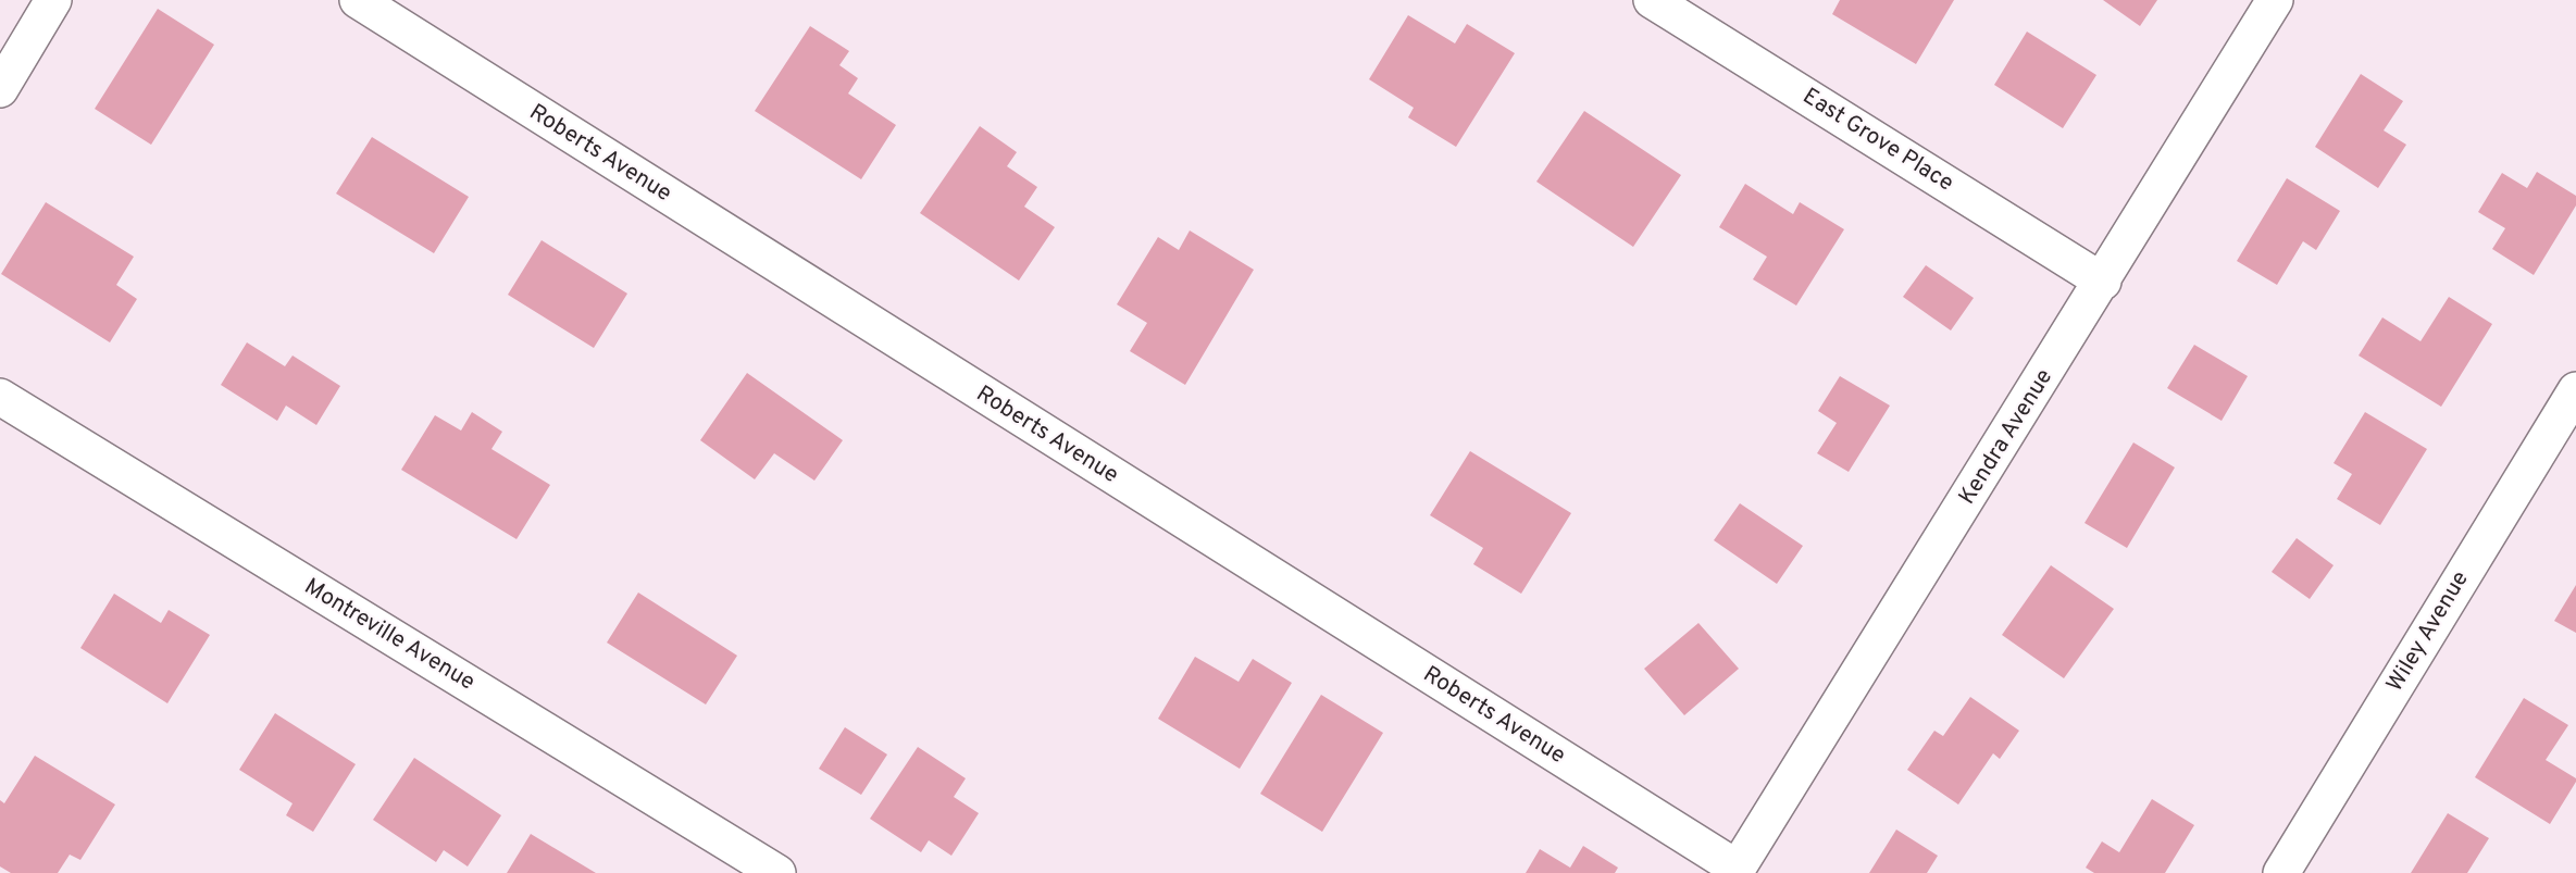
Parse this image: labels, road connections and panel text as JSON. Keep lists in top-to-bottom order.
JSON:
{
  "streets": {
    "street": [
      "East Grove Place",
      "Roberts Avenue",
      "Kendra Avenue",
      "Wiley Avenue",
      "Montreville Avenue"
    ]
  },
  "crossings": [
    ["East Grove Place", "Kendra Avenue"],
    ["Roberts Avenue", "Kendra Avenue"]
  ]
}
